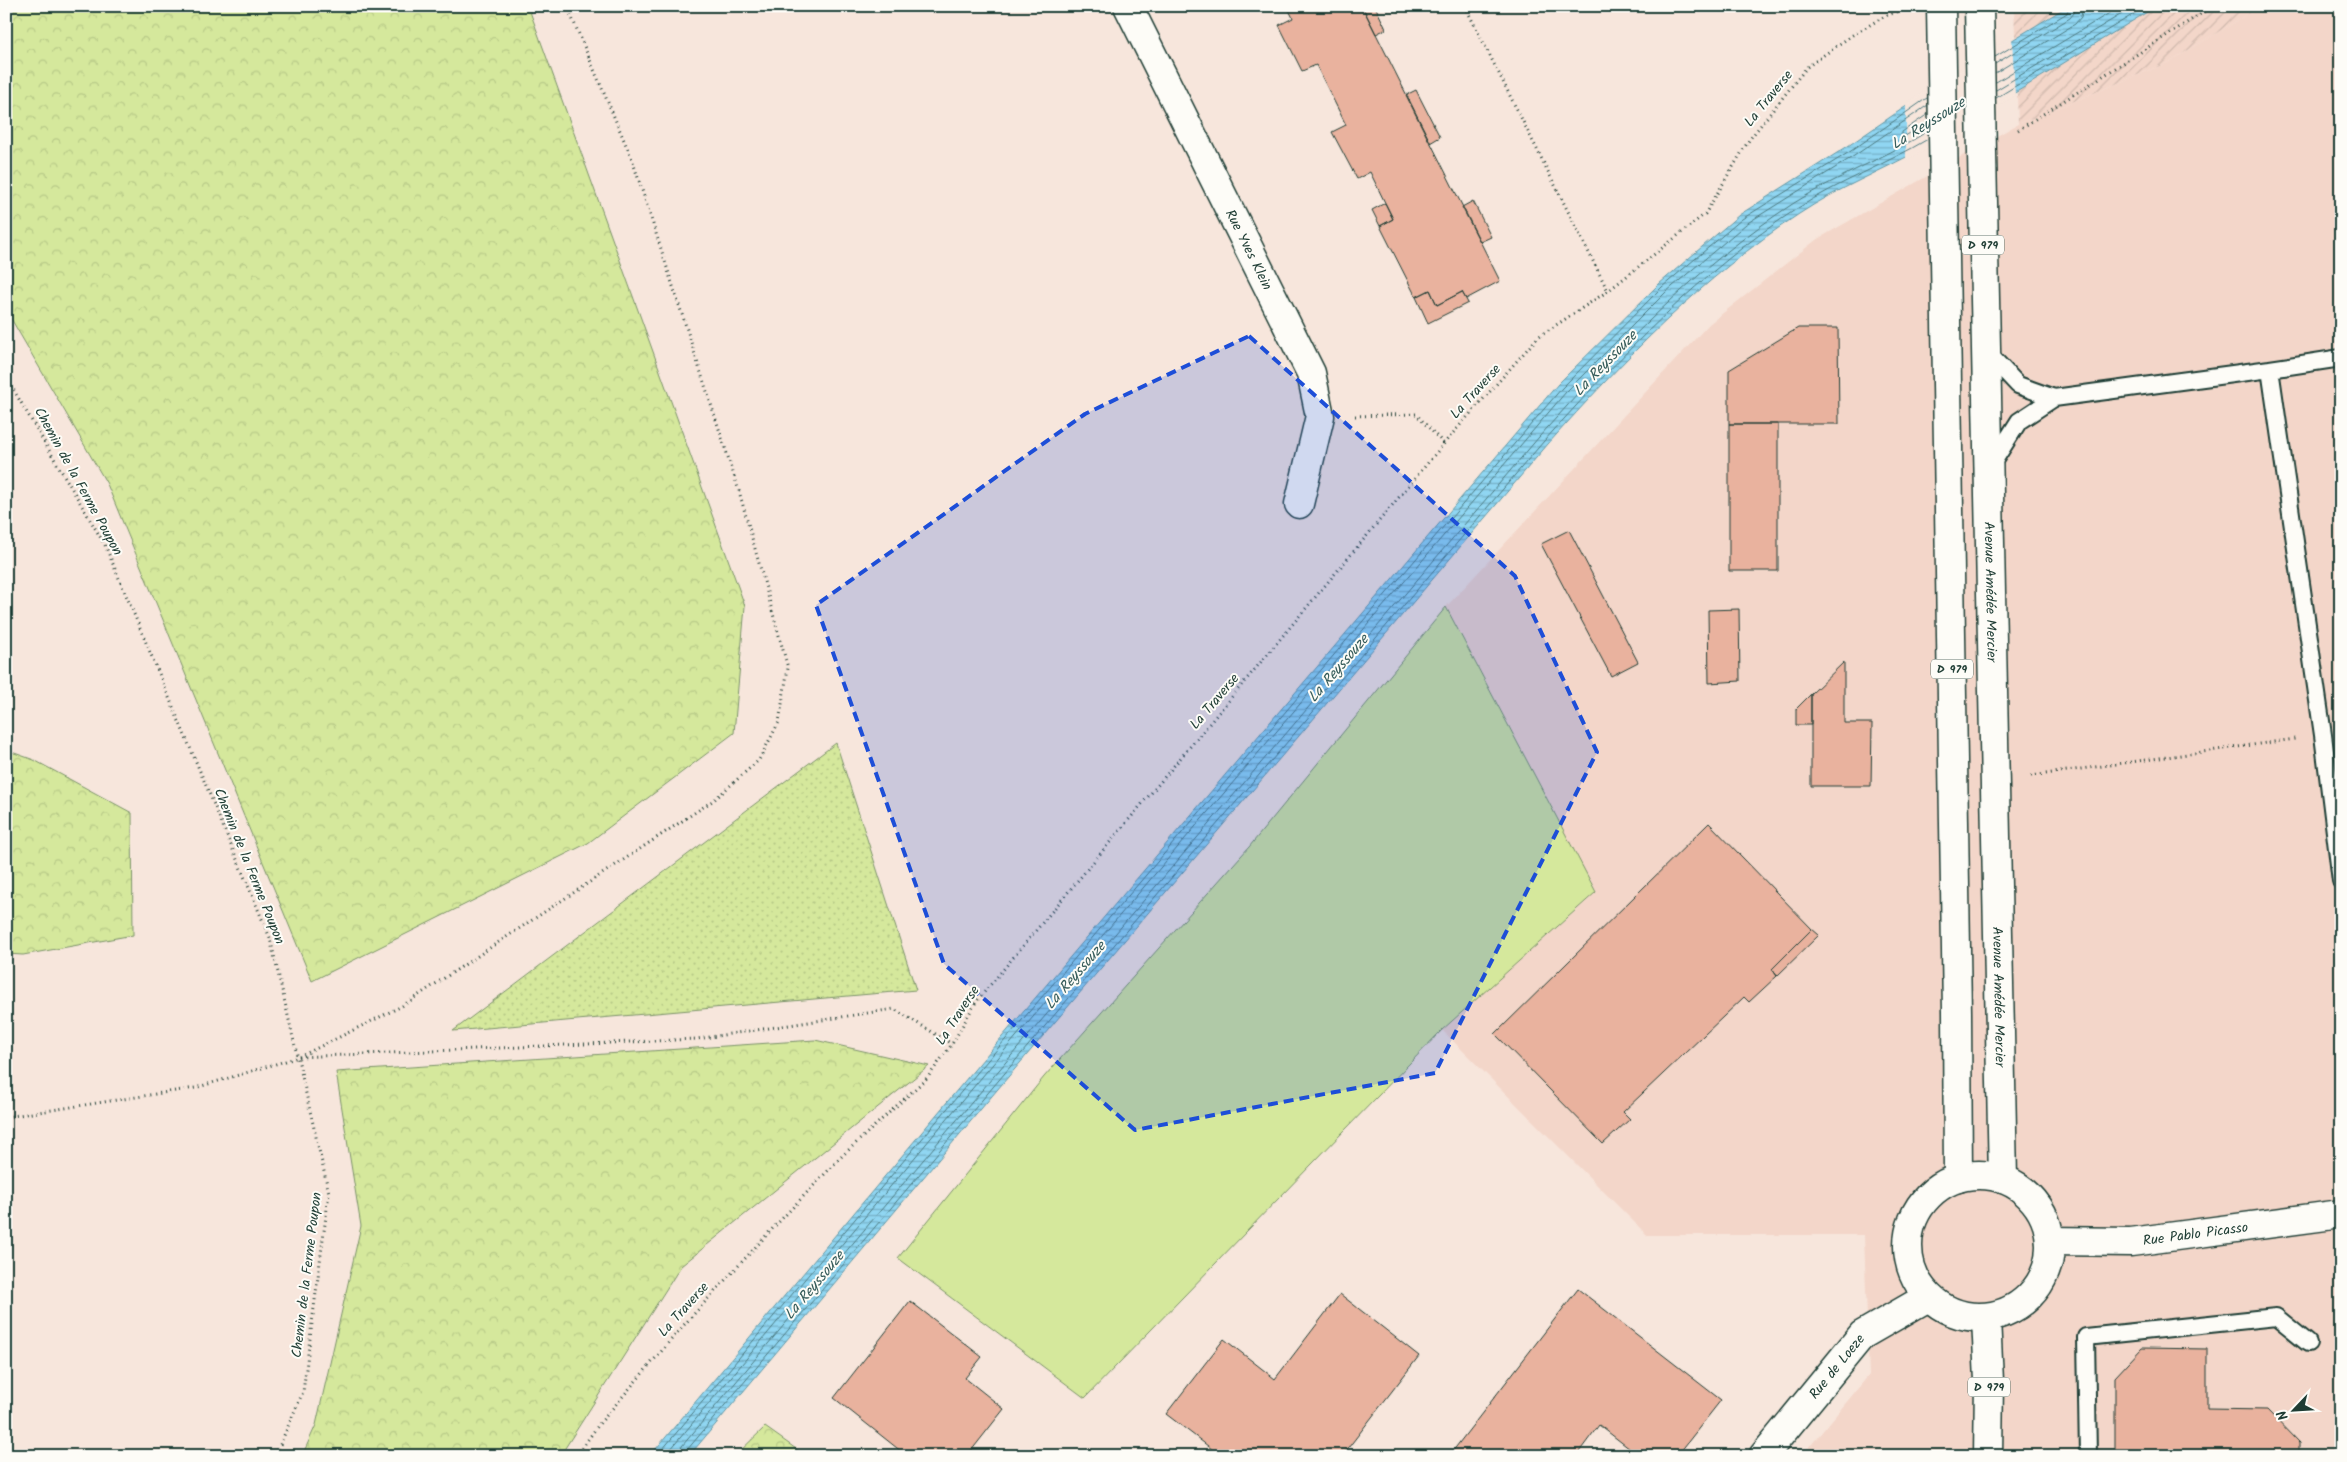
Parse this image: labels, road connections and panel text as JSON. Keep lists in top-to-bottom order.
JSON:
{
  "streets": {
    "main road": [
      "D 979",
      "Rue Yves Klein",
      "Avenue Amédée Mercier",
      "Rue Pablo Picasso",
      "Rue de Loeze"
    ],
    "path": ["La Traverse", "Chemin de la Ferme Poupon"]
  },
  "crossings": [
    ["D 979", "Avenue Amédée Mercier"],
    ["D 979", "Rue Pablo Picasso"],
    ["D 979", "Rue de Loeze"],
    ["Avenue Amédée Mercier", "Rue Pablo Picasso"],
    ["Avenue Amédée Mercier", "Rue de Loeze"],
    ["Rue Pablo Picasso", "Rue de Loeze"]
  ],
  "water": ["La Reyssouze"],
  "north": "bottom left"
}
